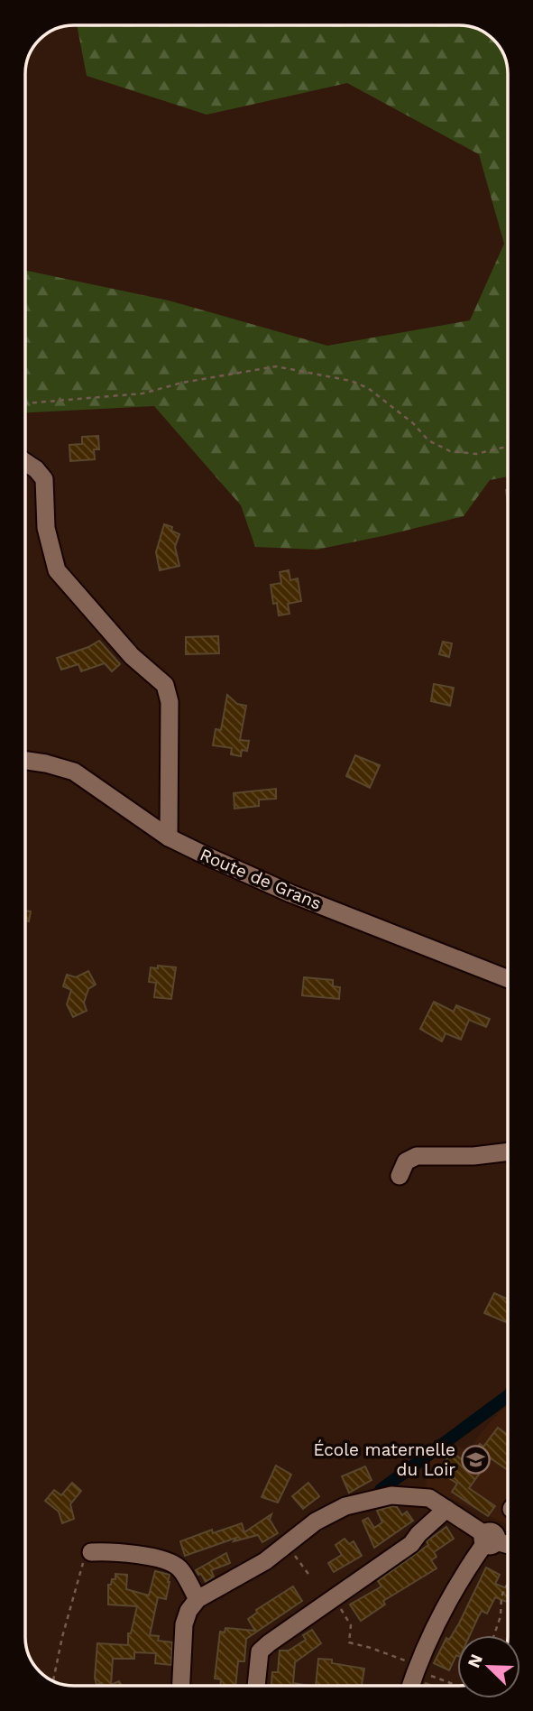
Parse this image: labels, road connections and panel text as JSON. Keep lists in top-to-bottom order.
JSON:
{
  "streets": {
    "street": ["Route de Grans"]
  },
  "places": {
    "school or university": ["École maternelle du Loir"]
  },
  "north": "top left"
}
